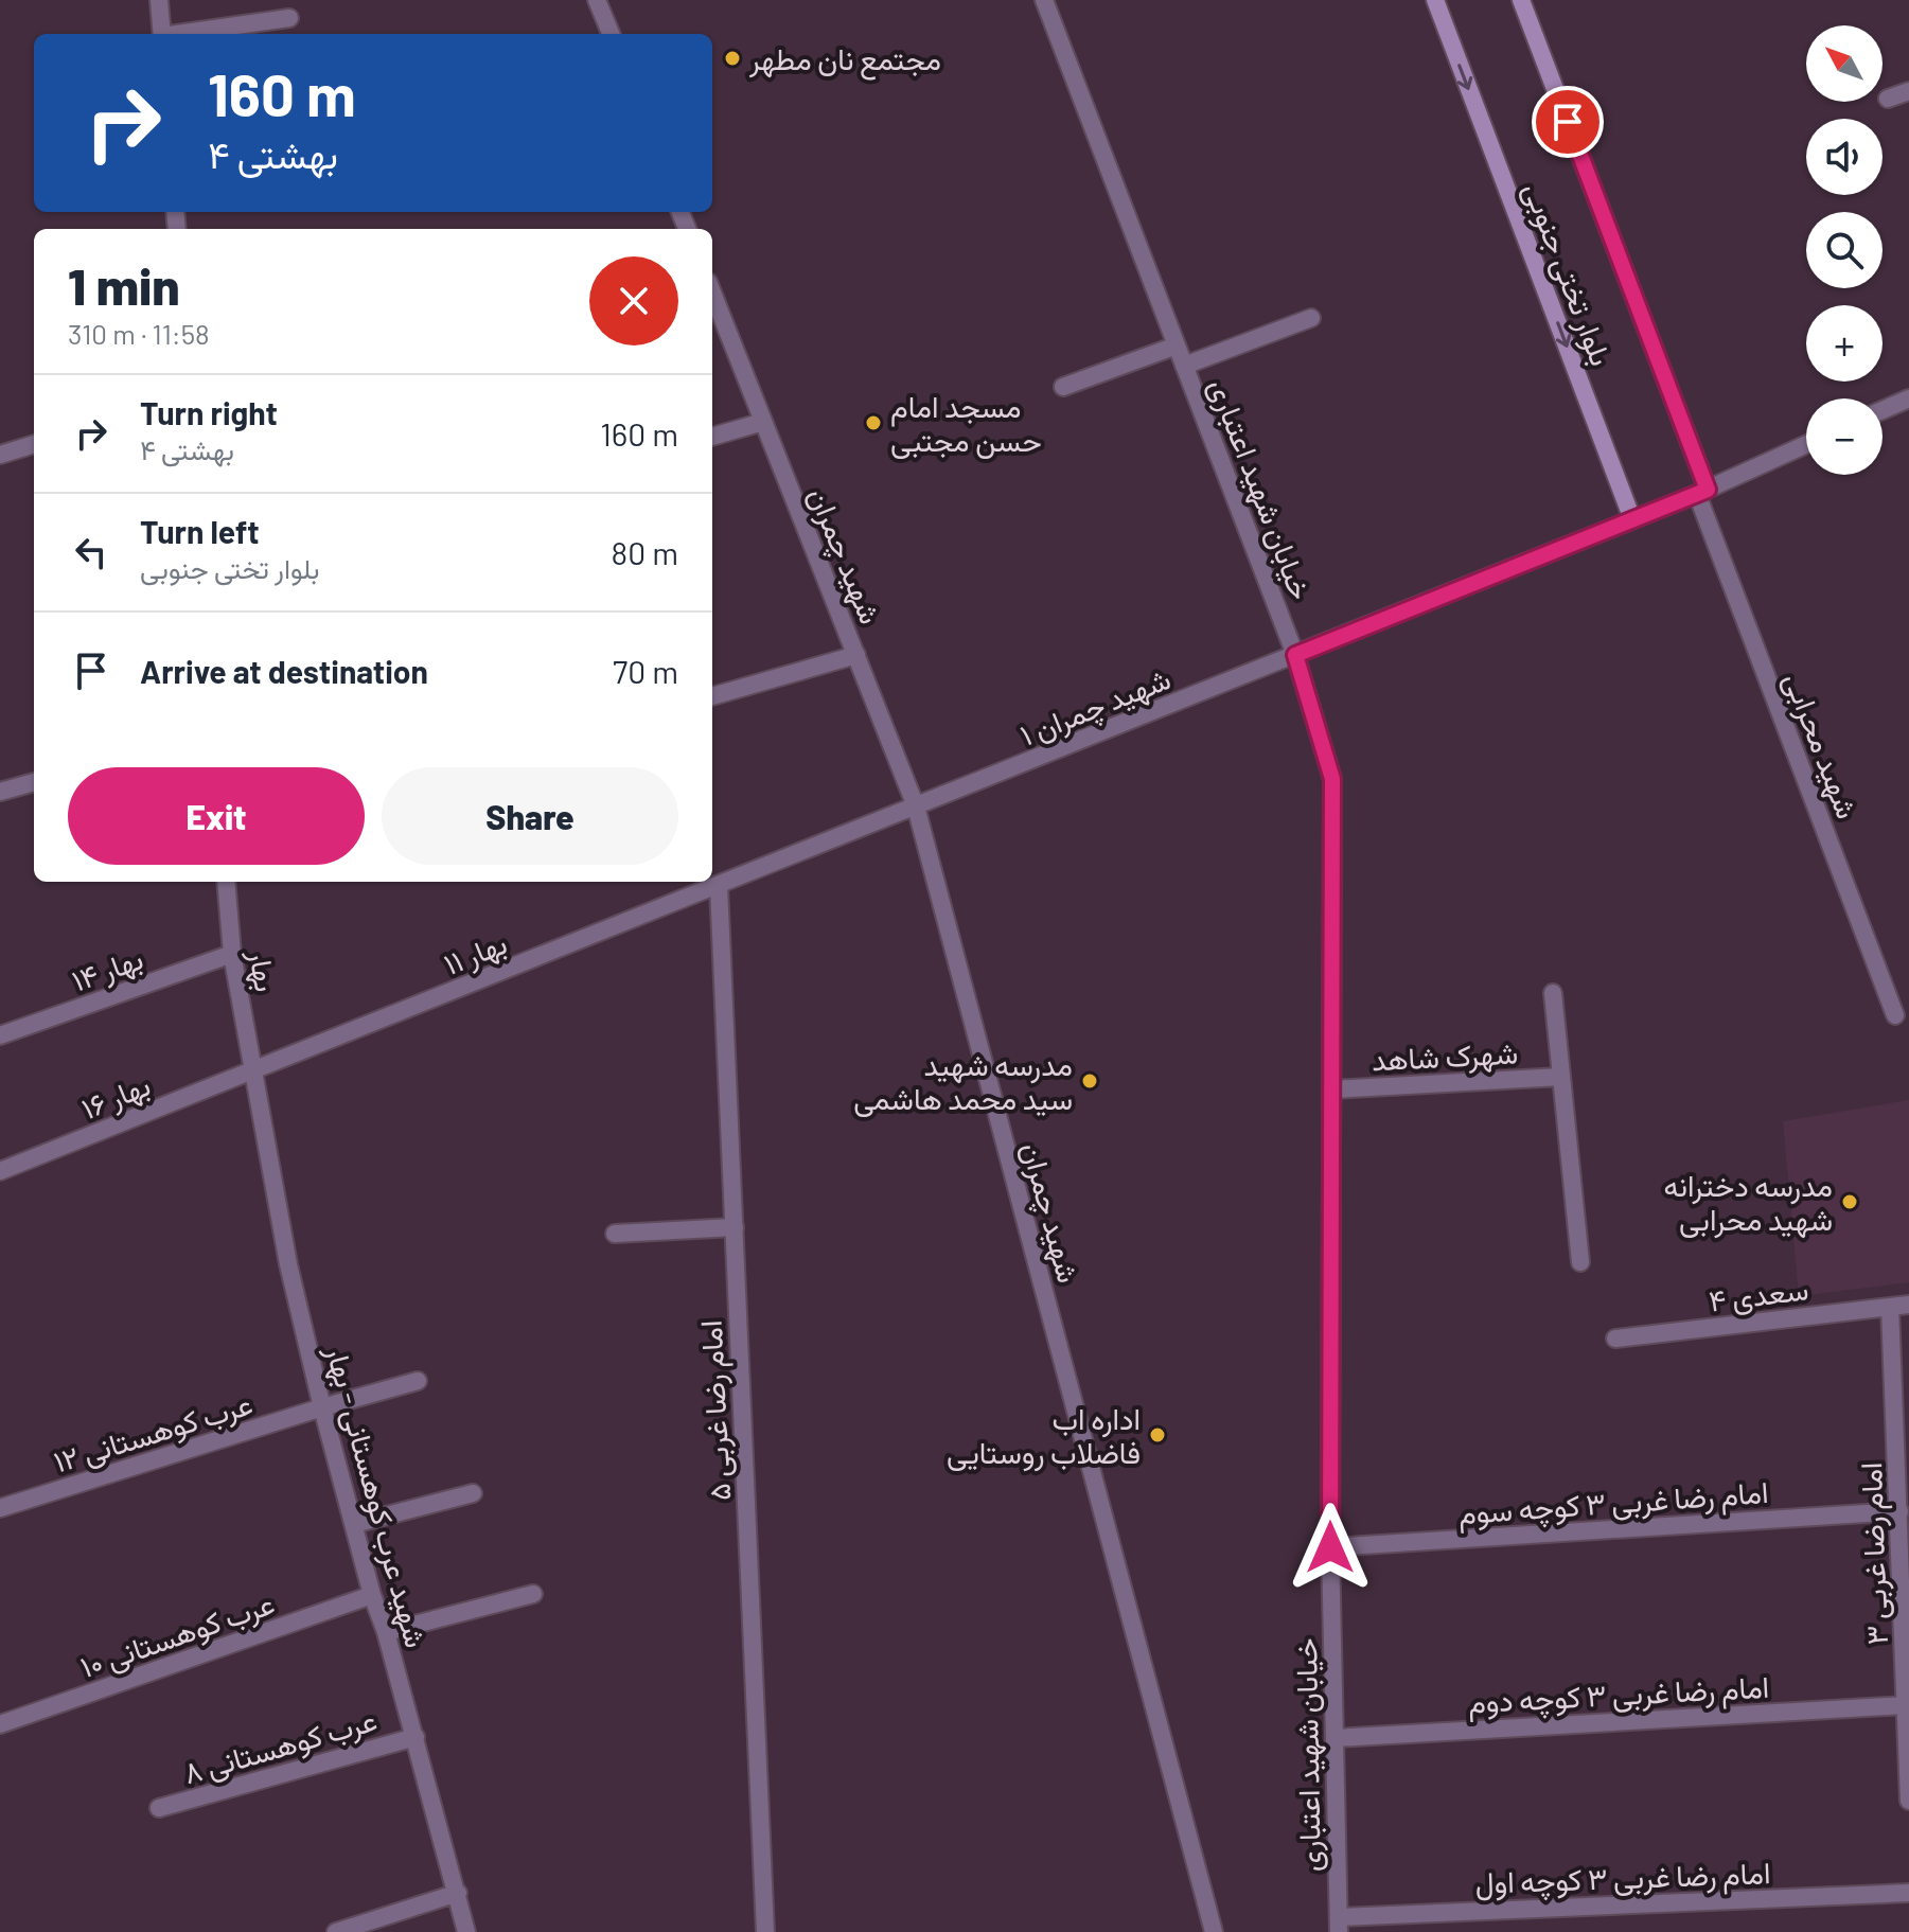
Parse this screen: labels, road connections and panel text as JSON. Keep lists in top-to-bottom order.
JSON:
{
  "streets": {
    "street": [
      "بلوار تختی جنوبی",
      "خیابان شهید اعتباری",
      "شهید چمران",
      "شهید چمران ۱",
      "شهید محرابی",
      "بهار ۱۱",
      "بهار ۱۴",
      "بهار",
      "شهرک شاهد",
      "بهار ۱۶",
      "سعدی ۴",
      "امام رضا غربی ۵",
      "عرب کوهستانی ۱۲",
      "شهید عرب کوهستانی - بهار",
      "امام رضا غربی ۳ کوچه سوم",
      "امام رضا غربی ۳",
      "عرب کوهستانی ۱۰",
      "امام رضا غربی ۳ کوچه دوم",
      "عرب کوهستانی ۸",
      "امام رضا غربی ۳ کوچه اول"
    ]
  },
  "crossings": [
    ["بلوار تختی جنوبی", "شهید چمران ۱"],
    ["بلوار تختی جنوبی", "شهید محرابی"],
    ["خیابان شهید اعتباری", "شهید چمران ۱"],
    ["خیابان شهید اعتباری", "شهرک شاهد"],
    ["خیابان شهید اعتباری", "امام رضا غربی ۳ کوچه سوم"],
    ["خیابان شهید اعتباری", "امام رضا غربی ۳ کوچه دوم"],
    ["خیابان شهید اعتباری", "امام رضا غربی ۳ کوچه اول"],
    ["شهید چمران", "شهید چمران ۱"],
    ["شهید چمران ۱", "شهید محرابی"],
    ["شهید چمران ۱", "بهار ۱۱"],
    ["شهید چمران ۱", "امام رضا غربی ۵"],
    ["بهار ۱۱", "بهار"],
    ["بهار ۱۱", "بهار ۱۶"],
    ["بهار ۱۱", "امام رضا غربی ۵"],
    ["بهار ۱۱", "شهید عرب کوهستانی - بهار"],
    ["بهار ۱۴", "بهار"],
    ["بهار", "بهار ۱۶"],
    ["بهار", "شهید عرب کوهستانی - بهار"],
    ["بهار ۱۶", "شهید عرب کوهستانی - بهار"],
    ["سعدی ۴", "امام رضا غربی ۳"],
    ["عرب کوهستانی ۱۲", "شهید عرب کوهستانی - بهار"],
    ["شهید عرب کوهستانی - بهار", "عرب کوهستانی ۱۰"],
    ["شهید عرب کوهستانی - بهار", "عرب کوهستانی ۸"],
    ["امام رضا غربی ۳ کوچه سوم", "امام رضا غربی ۳"],
    ["امام رضا غربی ۳", "امام رضا غربی ۳ کوچه دوم"]
  ],
  "places": [
    "مجتمع نان مطهر",
    "مسجد امام حسن مجتبی",
    "مدرسه شهید سید محمد هاشمی",
    "مدرسه دخترانه شهید محرابی",
    "اداره اب فاضلاب روستایی"
  ],
  "north": "top left",
  "page": {
    "map_buttons": ["+", "−"],
    "turn": ["160 m", "بهشتی ۴"],
    "heading": ["1 min", "310 m · 11:58"],
    "list": [
      {
        "name": "Turn right",
        "note": "بهشتی ۴",
        "value": "160 m"
      },
      {
        "name": "Turn left",
        "note": "بلوار تختی جنوبی",
        "value": "80 m"
      },
      {
        "name": "Arrive at destination",
        "value": "70 m"
      }
    ],
    "buttons": ["Exit", "Share"]
  }
}
